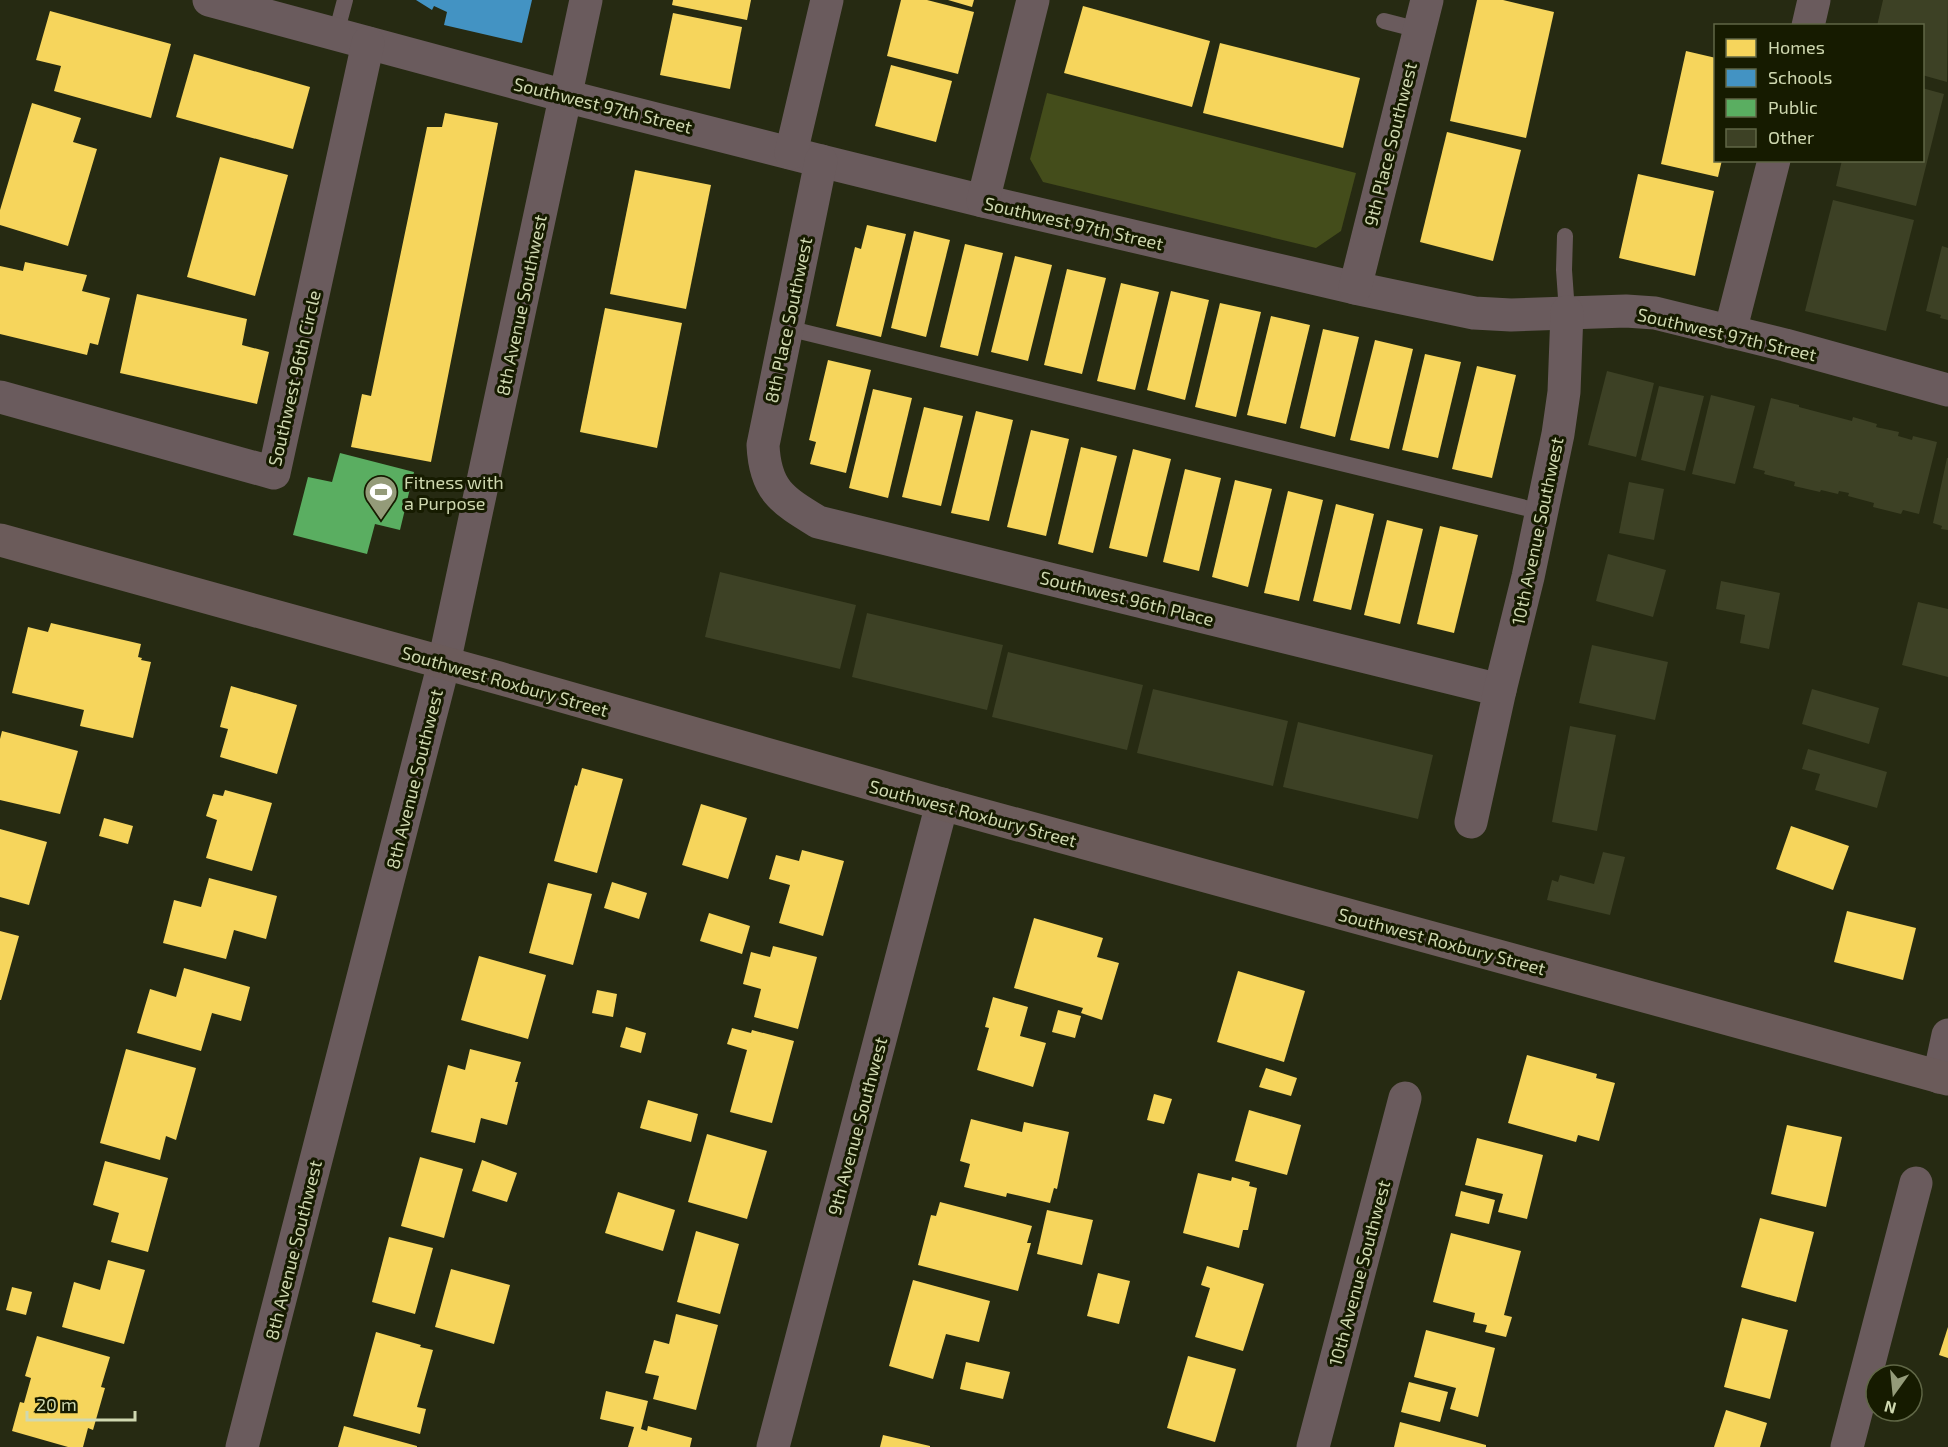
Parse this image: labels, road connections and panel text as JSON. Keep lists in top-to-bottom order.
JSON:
{
  "streets": {
    "main road": ["Southwest Roxbury Street"],
    "street": [
      "Southwest 97th Street",
      "9th Place Southwest",
      "8th Avenue Southwest",
      "8th Place Southwest",
      "Southwest 96th Circle",
      "10th Avenue Southwest",
      "Southwest 96th Place",
      "9th Avenue Southwest"
    ]
  },
  "crossings": [
    ["Southwest 97th Street", "9th Place Southwest"],
    ["Southwest 97th Street", "8th Avenue Southwest"],
    ["Southwest 97th Street", "8th Place Southwest"],
    ["Southwest 97th Street", "Southwest 96th Circle"],
    ["Southwest 97th Street", "10th Avenue Southwest"],
    ["8th Avenue Southwest", "Southwest Roxbury Street"],
    ["8th Place Southwest", "Southwest 96th Place"],
    ["10th Avenue Southwest", "Southwest 96th Place"],
    ["Southwest Roxbury Street", "9th Avenue Southwest"]
  ],
  "places": {
    "sports": ["Fitness with a Purpose"]
  },
  "legend": [
    "Homes",
    "Schools",
    "Public",
    "Other"
  ],
  "scale_bar": "20 m",
  "north": "bottom"
}
